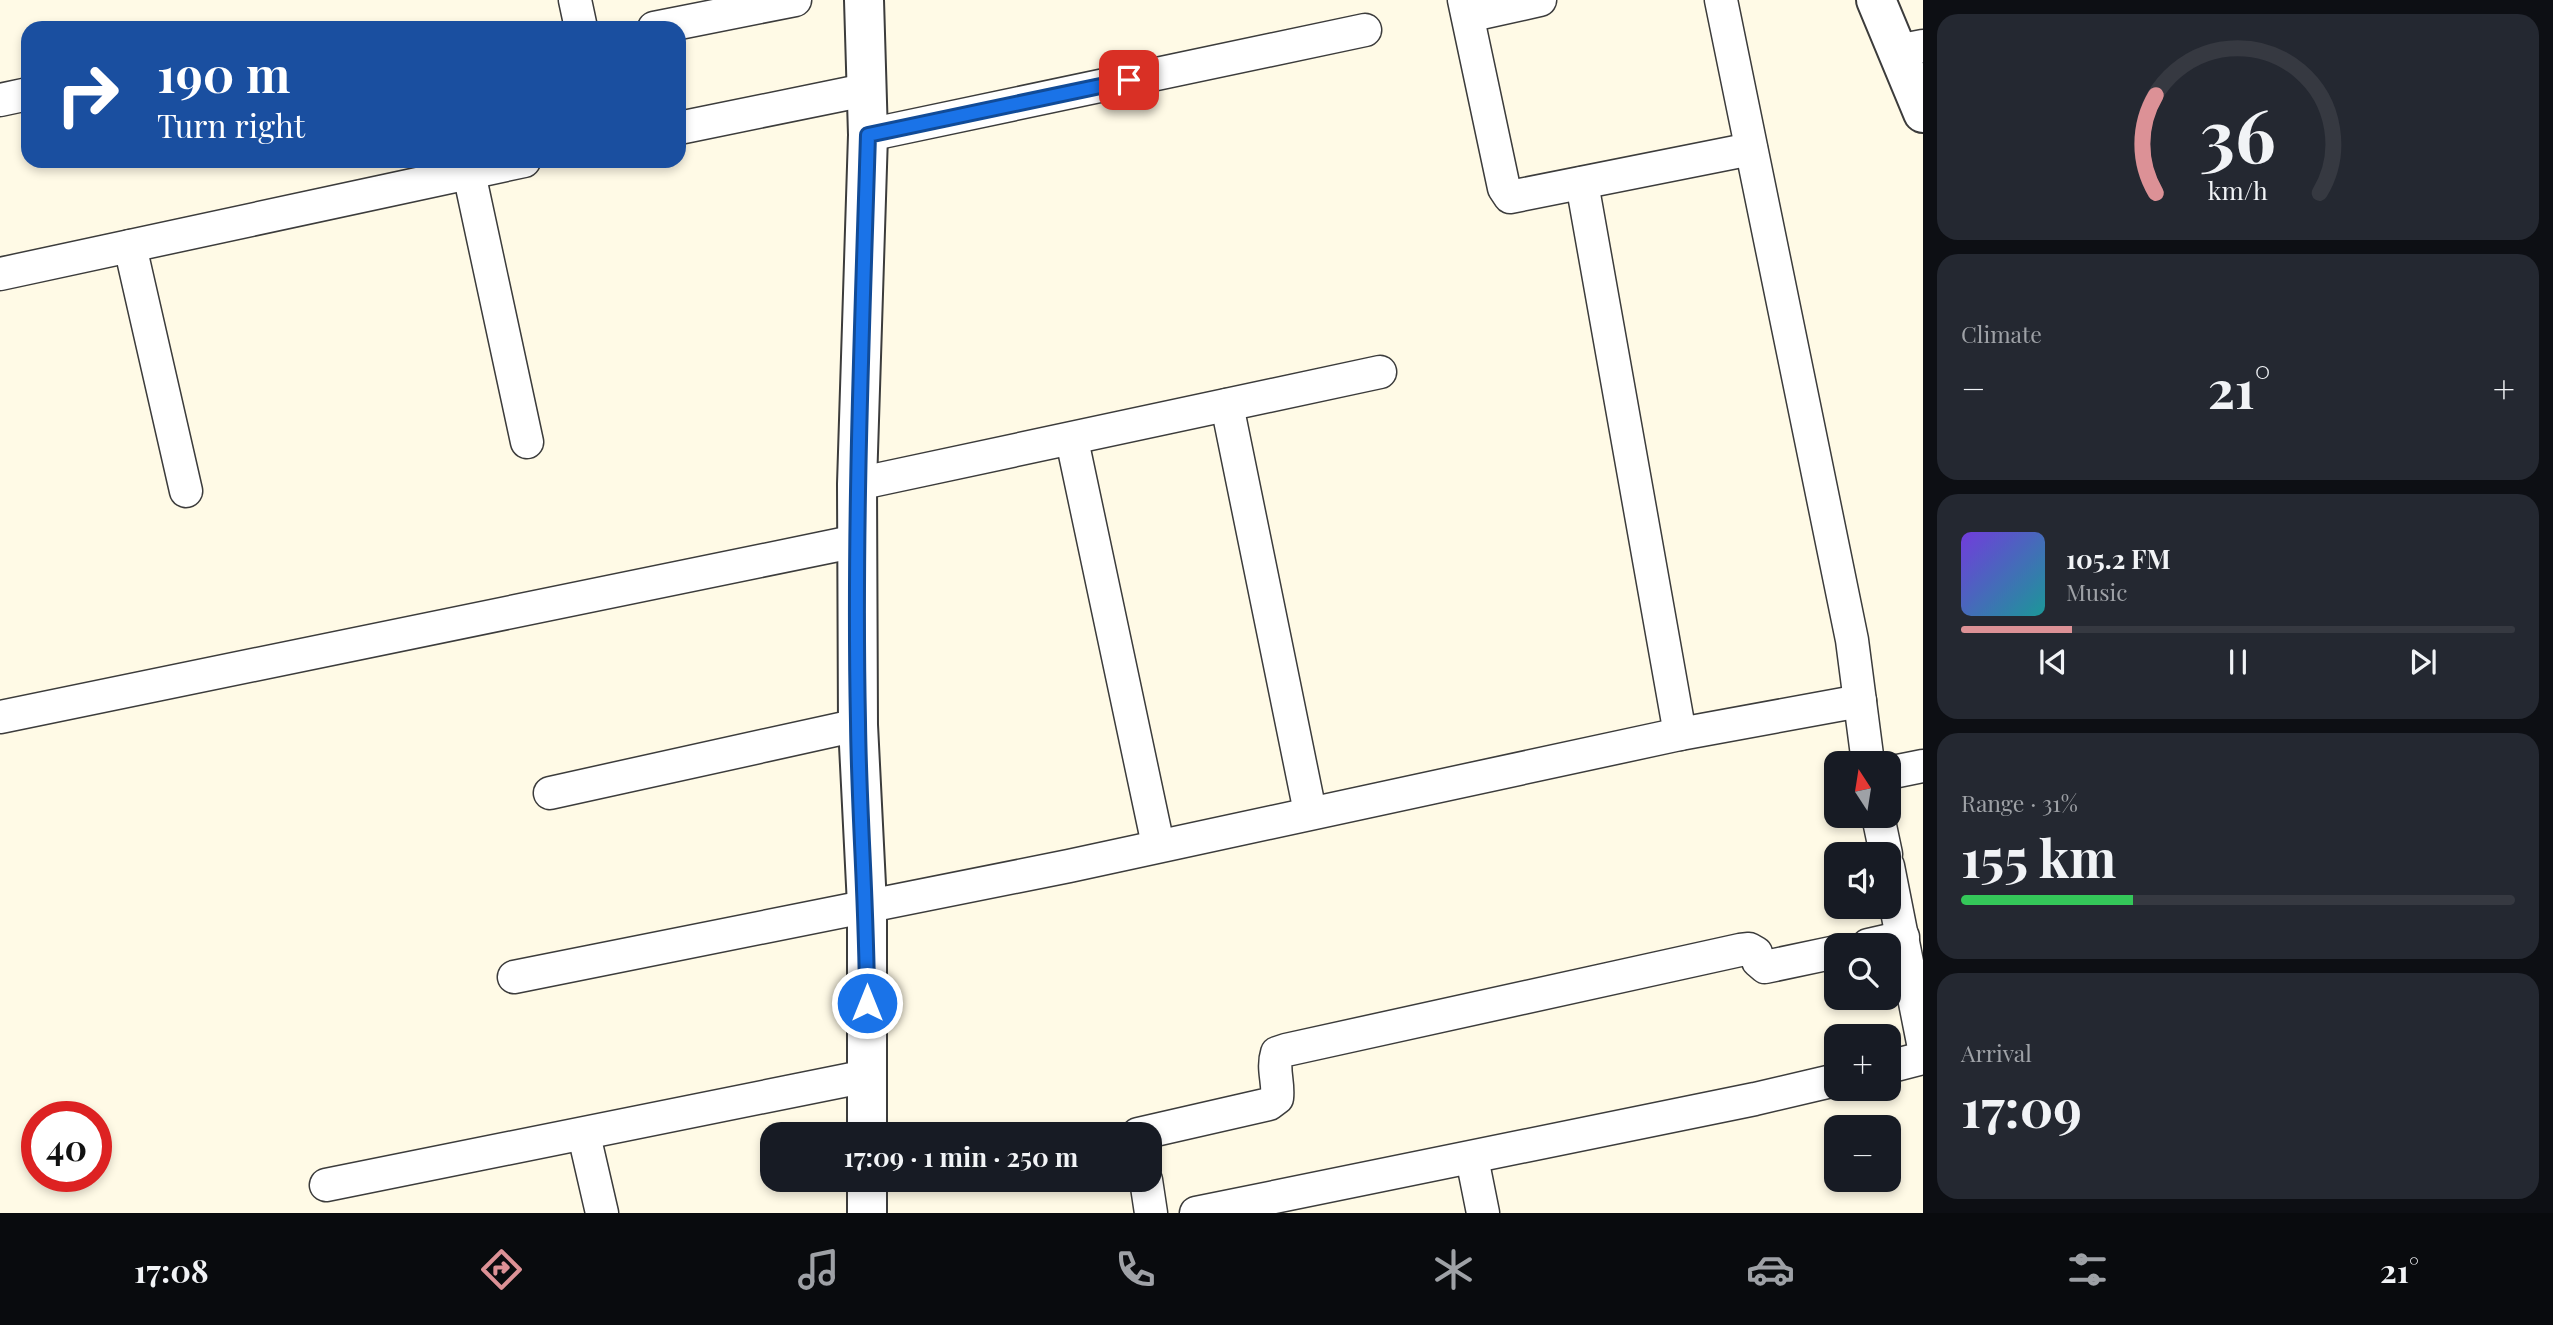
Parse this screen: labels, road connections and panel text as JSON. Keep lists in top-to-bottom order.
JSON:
{
  "north": "top",
  "page": {
    "turn": ["190 m", "Turn right"],
    "tile": [
      "Climate",
      ["Range · 31%", "155 km"],
      ["Arrival", "17:09"]
    ],
    "heat": ["−", "21°", "+"],
    "song": ["105.2 FM", "Music"],
    "map_buttons": ["+", "−"],
    "limit": "40",
    "trip": "17:09 · 1 min · 250 m",
    "tabs": ["17:08", "21°"],
    "gauge": ["36", "km/h"]
  }
}
